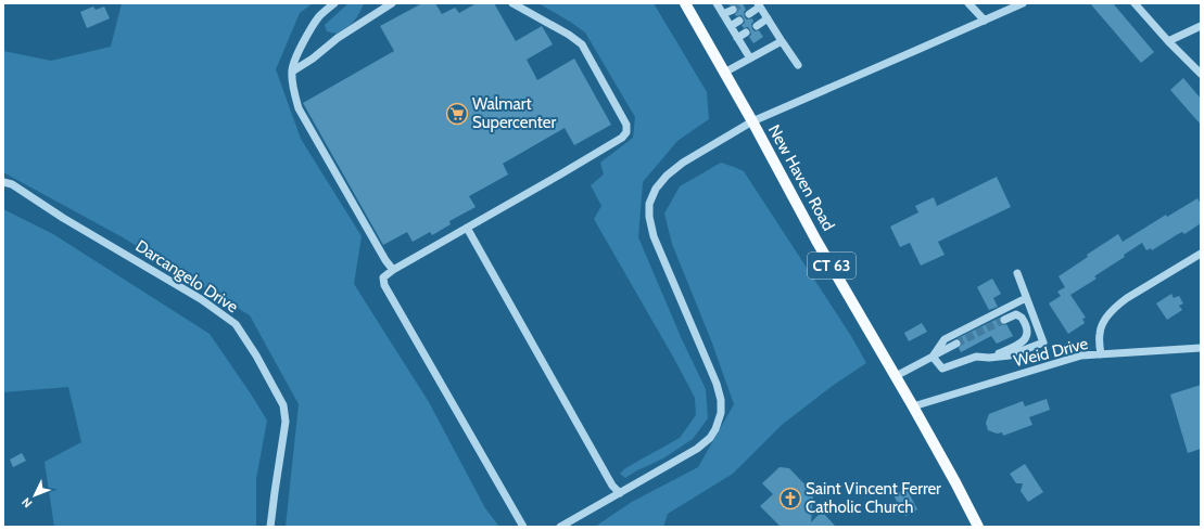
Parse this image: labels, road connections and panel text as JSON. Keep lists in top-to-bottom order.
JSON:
{
  "streets": {
    "main road": ["New Haven Road", "CT 63"],
    "street": ["Darcangelo Drive", "Weid Drive"]
  },
  "crossings": [
    ["New Haven Road", "Weid Drive"]
  ],
  "places": {
    "supermarket": ["Walmart Supercenter"],
    "church": ["Saint Vincent Ferrer Catholic Church"]
  },
  "north": "bottom left"
}
